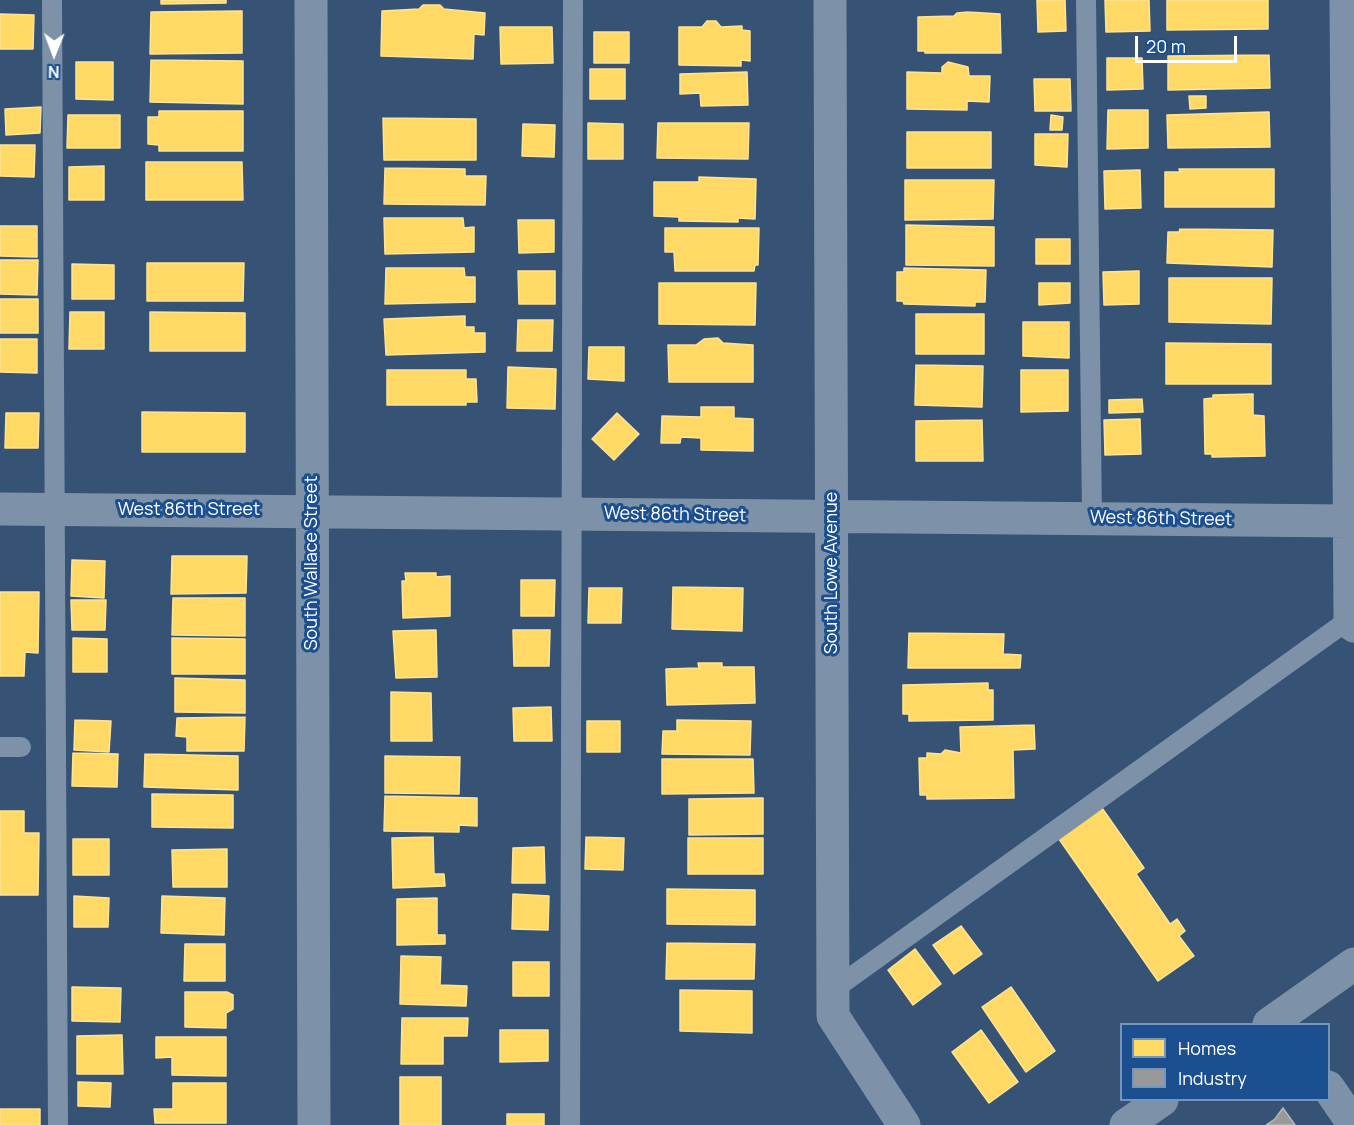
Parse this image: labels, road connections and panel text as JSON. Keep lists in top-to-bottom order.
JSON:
{
  "streets": {
    "street": ["West 86th Street", "South Wallace Street", "South Lowe Avenue"]
  },
  "crossings": [
    ["West 86th Street", "South Wallace Street"],
    ["West 86th Street", "South Lowe Avenue"]
  ],
  "legend": ["Homes", "Industry"],
  "scale_bar": "20 m",
  "north": "bottom"
}
